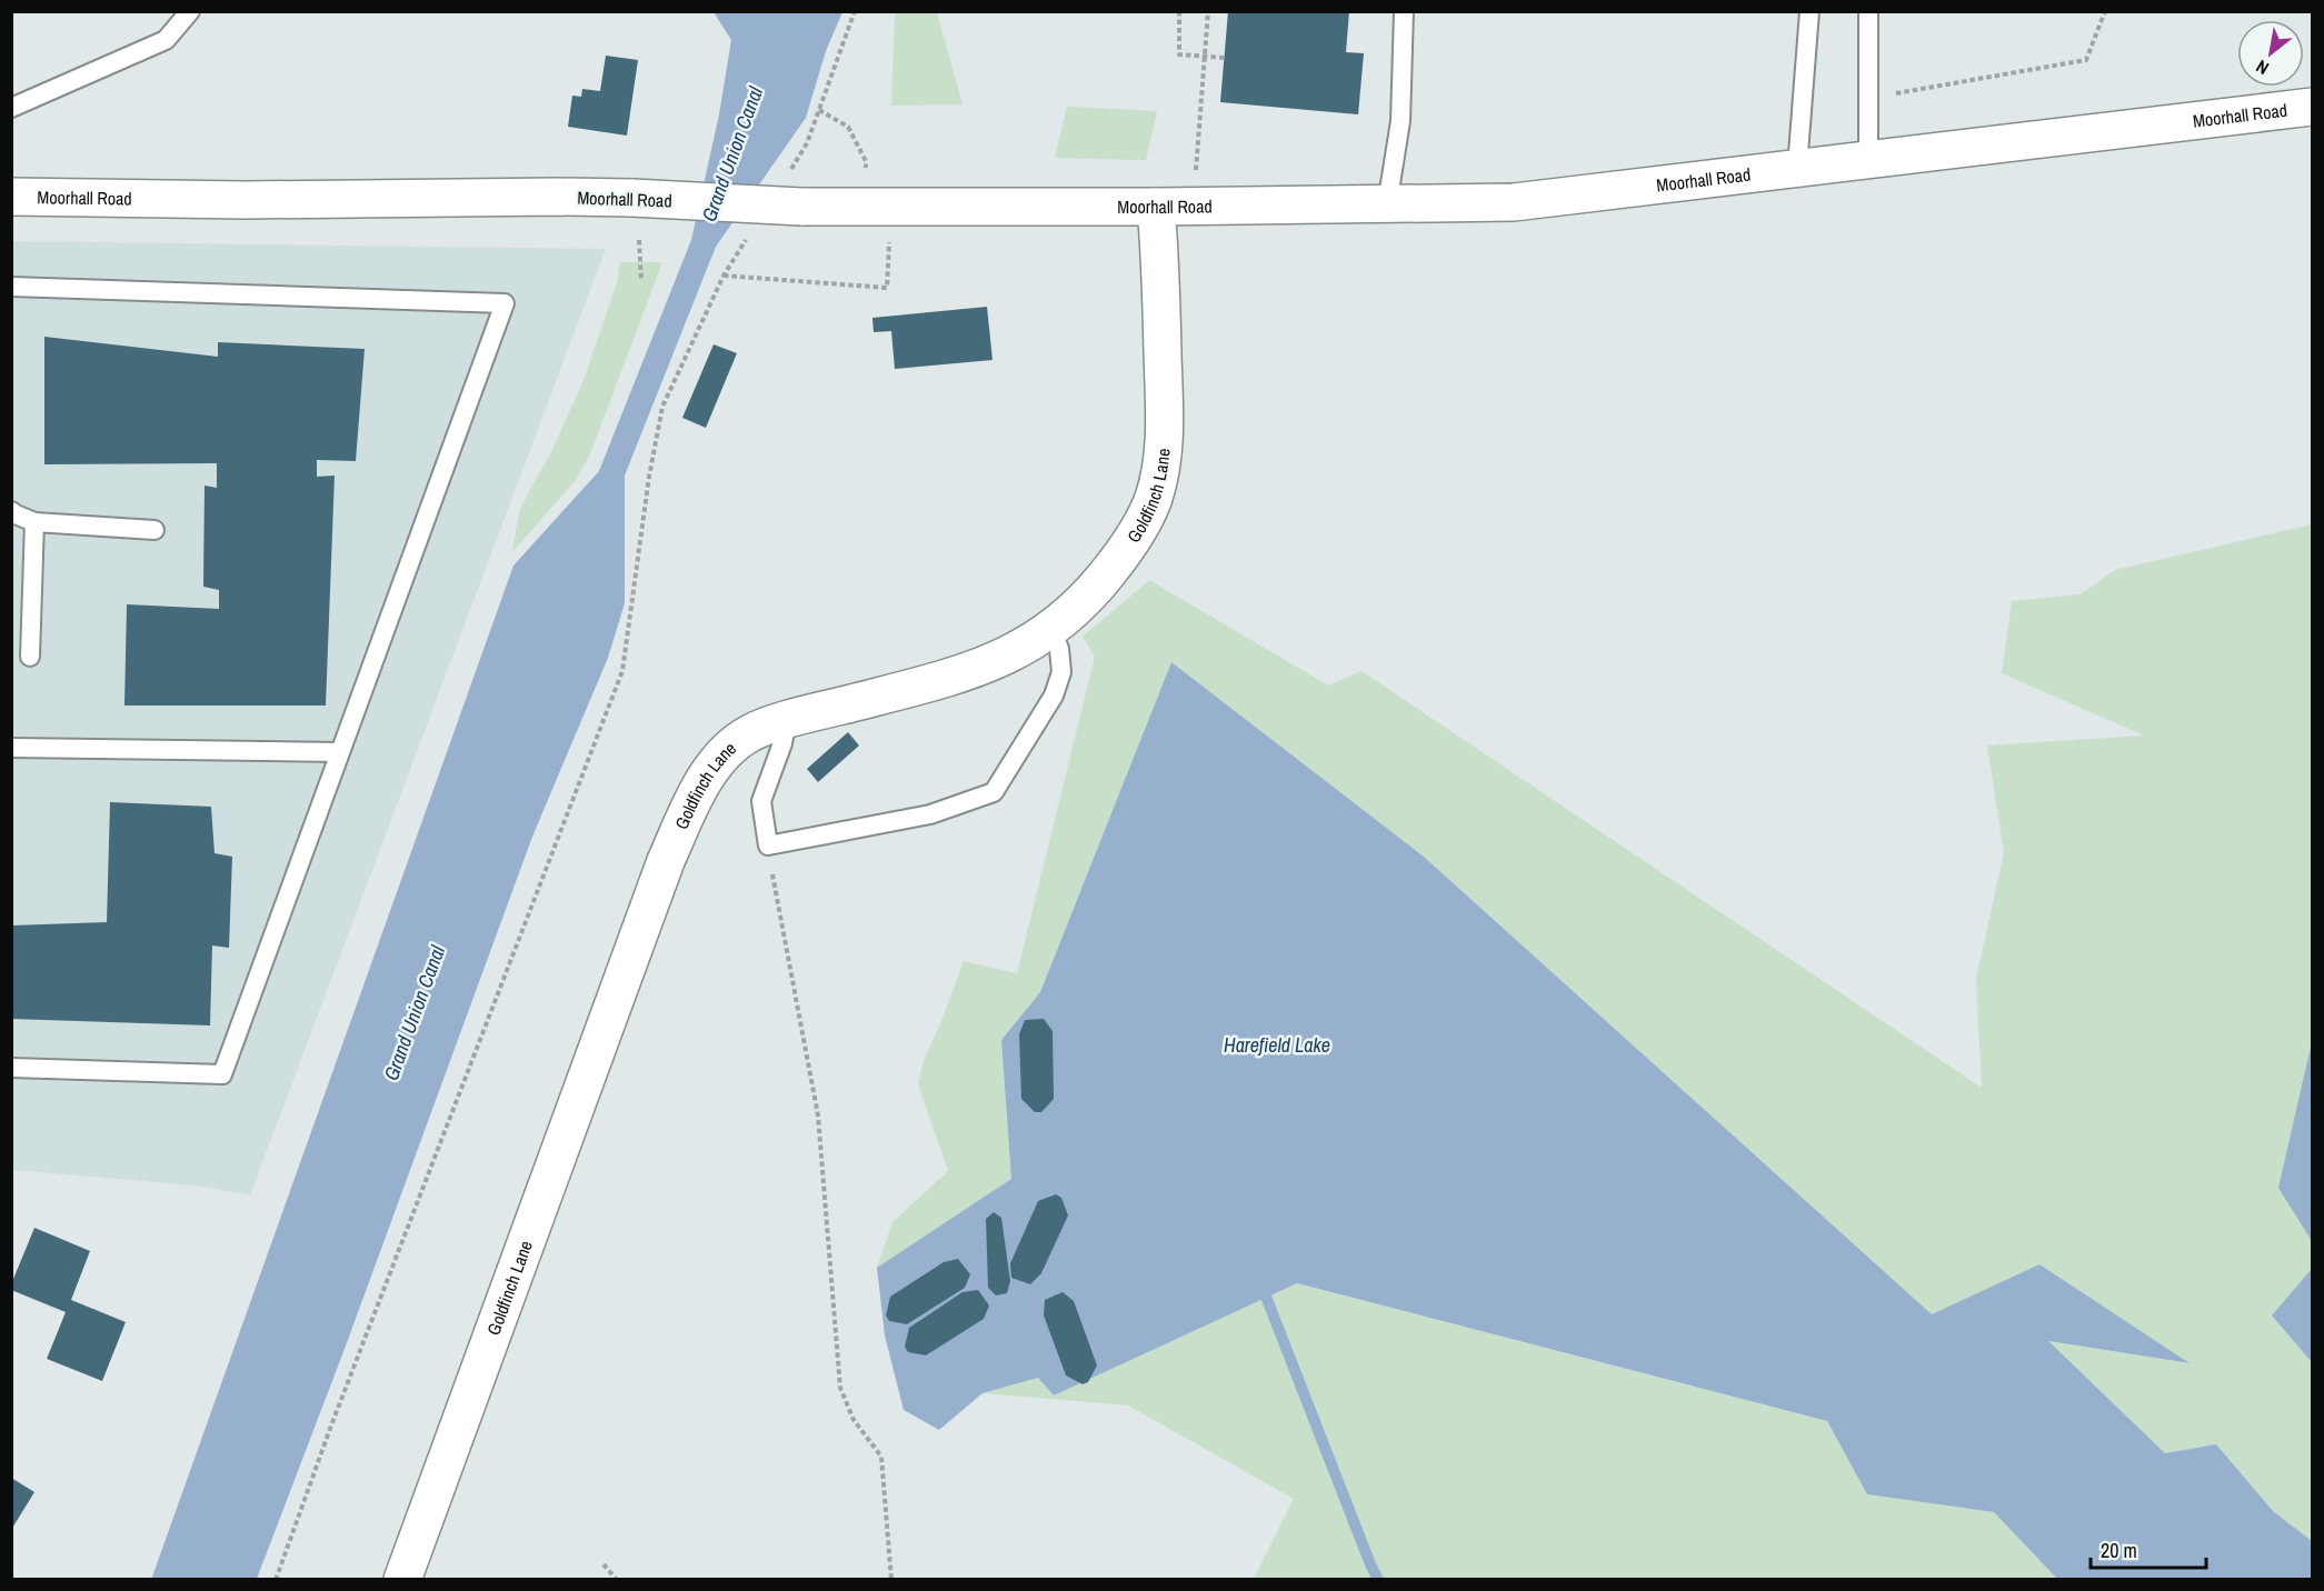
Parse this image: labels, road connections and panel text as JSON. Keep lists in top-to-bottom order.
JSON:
{
  "streets": {
    "street": ["Moorhall Road", "Goldfinch Lane"]
  },
  "crossings": [
    ["Moorhall Road", "Goldfinch Lane"]
  ],
  "water": ["Grand Union Canal", "Harefield Lake"],
  "scale_bar": "20 m",
  "north": "bottom left"
}
